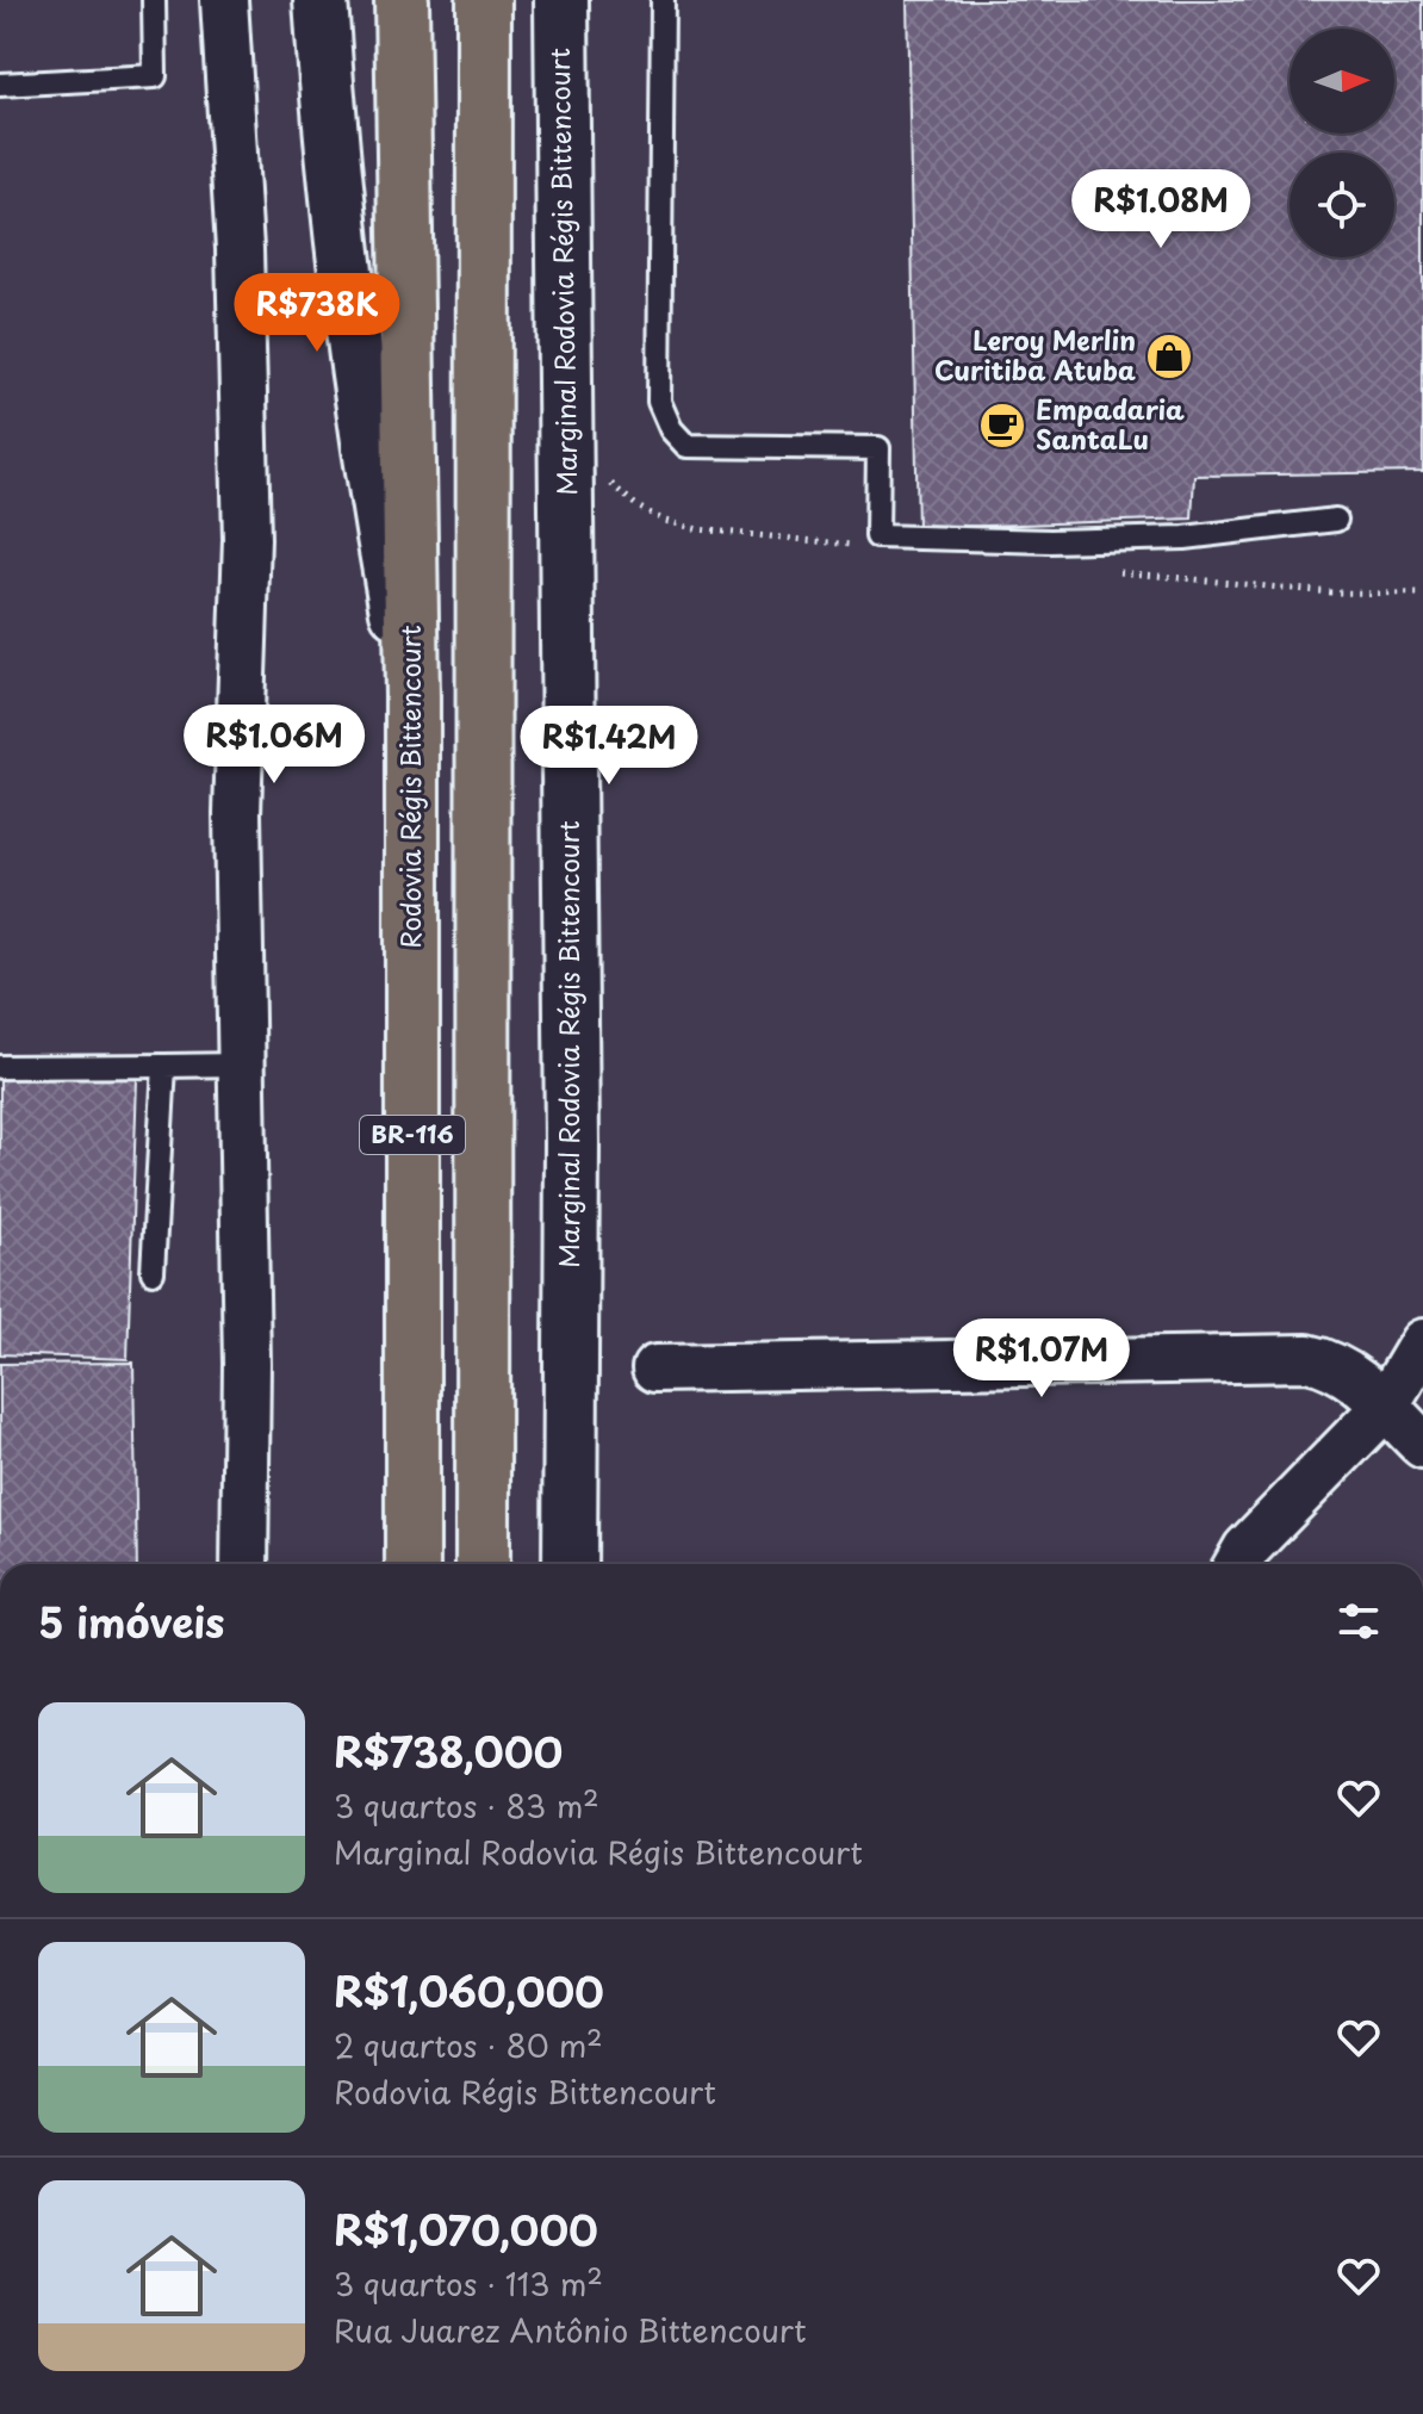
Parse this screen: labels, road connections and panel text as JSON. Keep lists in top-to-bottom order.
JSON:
{
  "streets": {
    "highway": ["Rodovia Régis Bittencourt", "BR-116"],
    "main road": ["Marginal Rodovia Régis Bittencourt"]
  },
  "places": {
    "shop": ["Leroy Merlin Curitiba Atuba"],
    "cafe": ["Empadaria SantaLu"]
  },
  "north": "right",
  "page": {
    "price": [
      "R$1.08M",
      "R$738K",
      "R$1.06M",
      "R$1.42M",
      "R$1.07M"
    ],
    "heading": "5 imóveis",
    "list": [
      {
        "name": "R$738,000",
        "note": "3 quartos · 83 m² · Marginal Rodovia Régis Bittencourt"
      },
      {
        "name": "R$1,060,000",
        "note": "2 quartos · 80 m² · Rodovia Régis Bittencourt"
      },
      {
        "name": "R$1,070,000",
        "note": "3 quartos · 113 m² · Rua Juarez Antônio Bittencourt"
      }
    ]
  }
}
